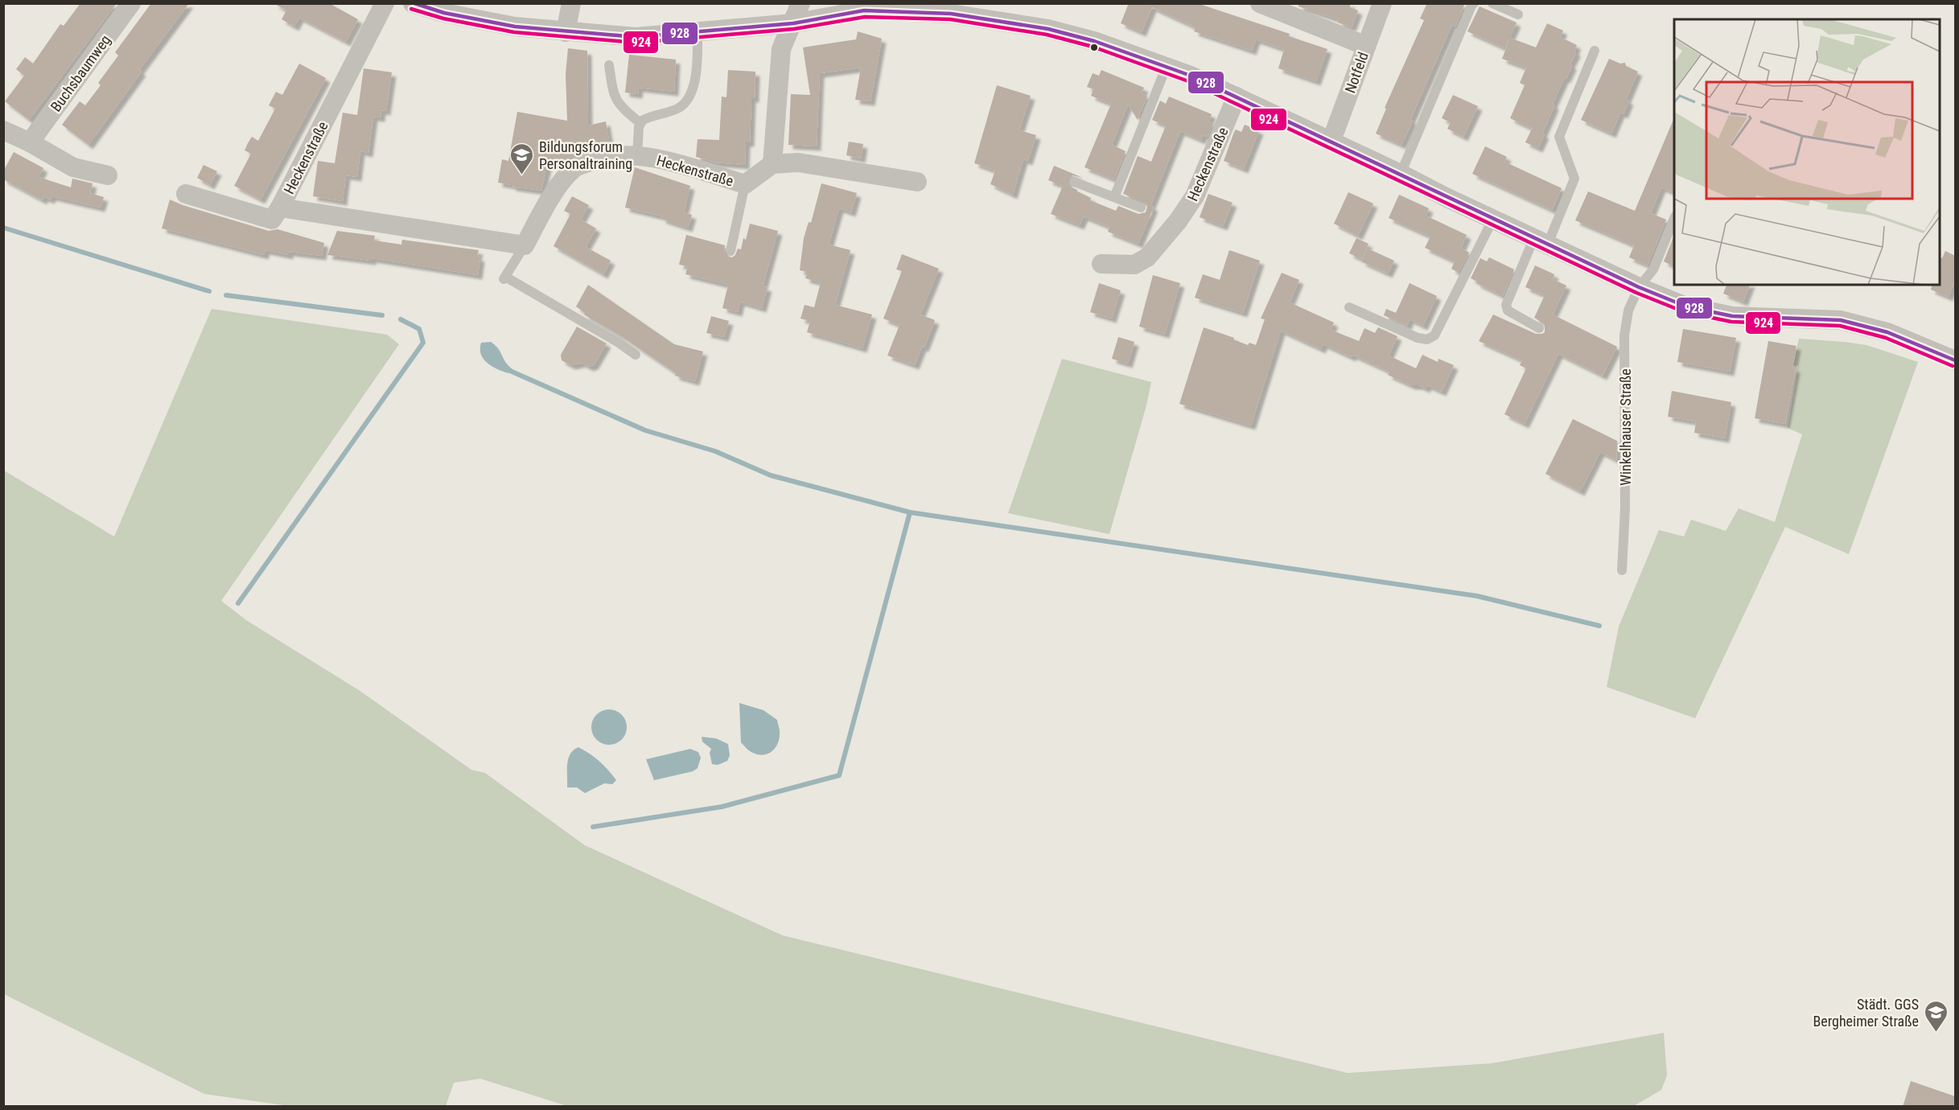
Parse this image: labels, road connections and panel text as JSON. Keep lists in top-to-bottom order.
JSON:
{
  "streets": {
    "street": ["Notfeld", "Buchsbaumweg", "Heckenstraße"],
    "lane": ["Winkelhauser Straße"]
  },
  "places": {
    "school or university": ["Bildungsforum Personaltraining", "Städt. GGS Bergheimer Straße"]
  },
  "lines": ["transit line 928", "transit line 924"]
}
